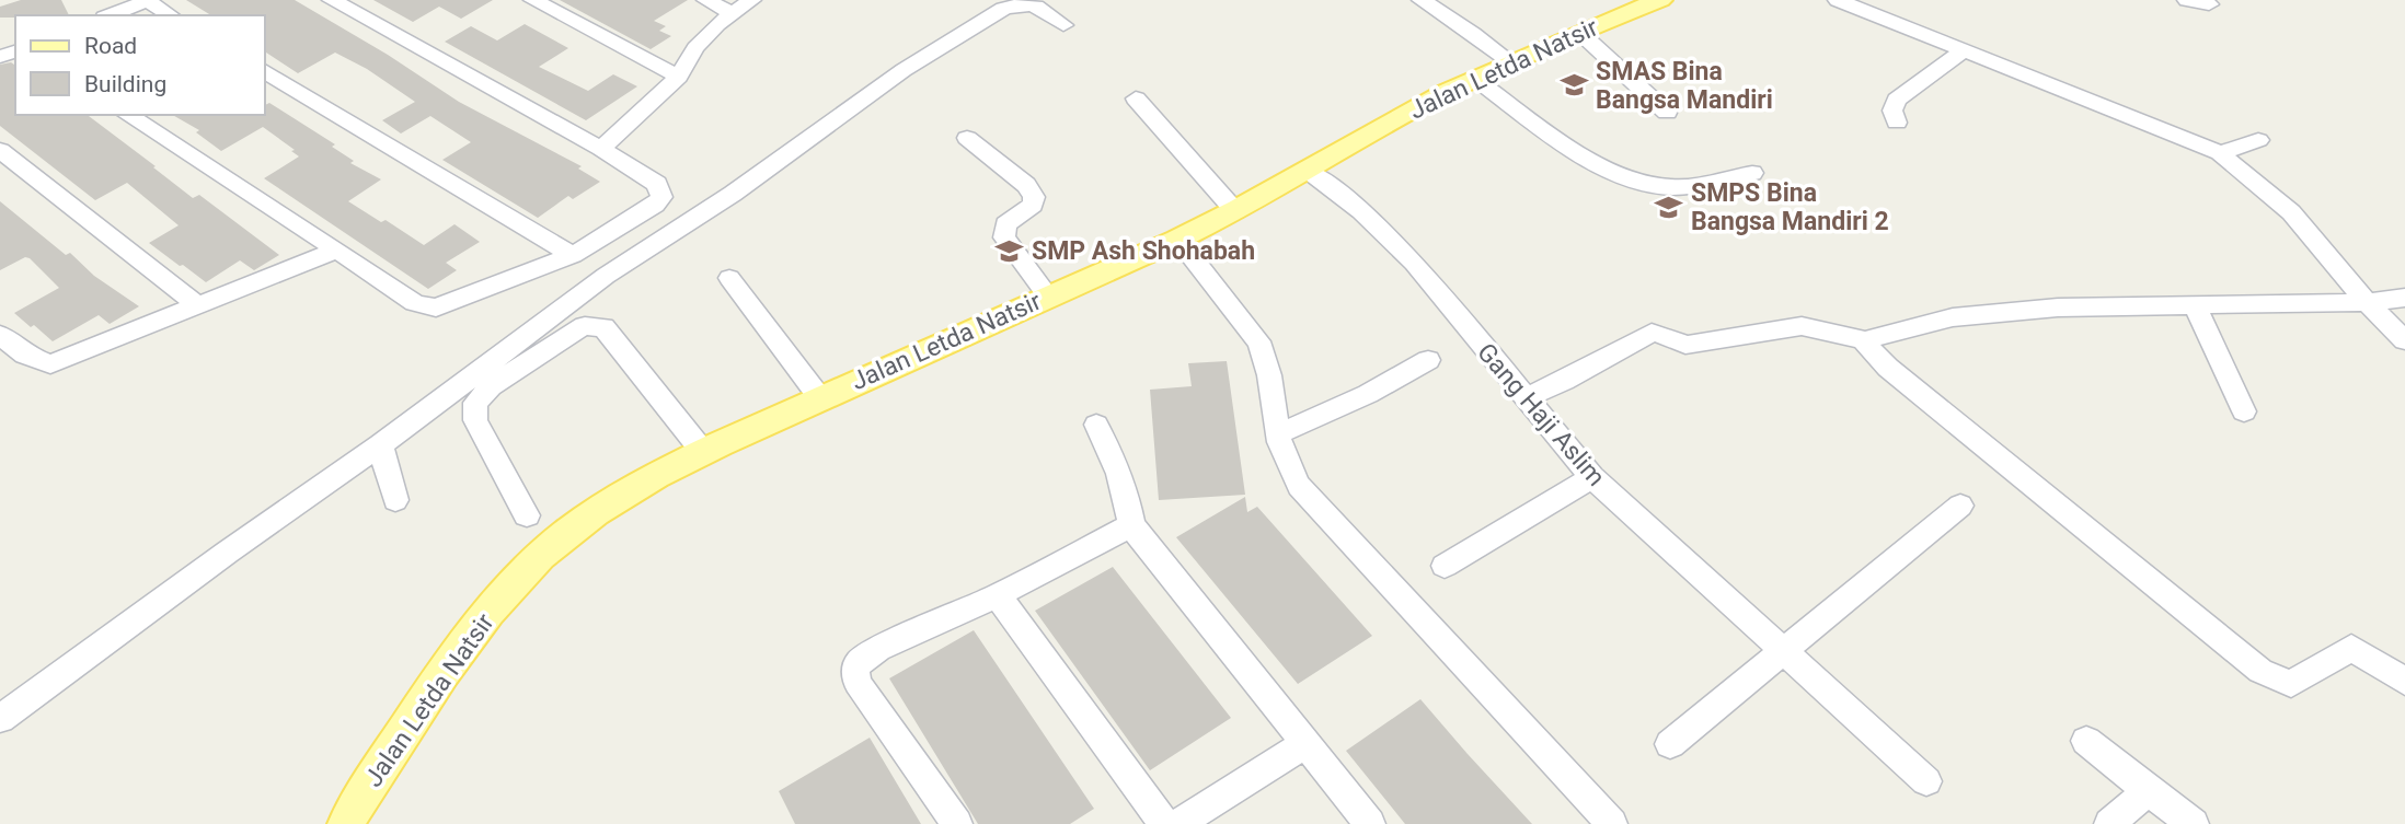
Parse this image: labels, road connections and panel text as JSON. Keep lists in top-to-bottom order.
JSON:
{
  "streets": {
    "main road": ["Jalan Letda Natsir"],
    "street": ["Gang Haji Aslim"]
  },
  "crossings": [
    ["Jalan Letda Natsir", "Gang Haji Aslim"]
  ],
  "places": {
    "school or university": ["SMAS Bina Bangsa Mandiri", "SMPS Bina Bangsa Mandiri 2", "SMP Ash Shohabah"]
  },
  "legend": ["Road", "Building"]
}
